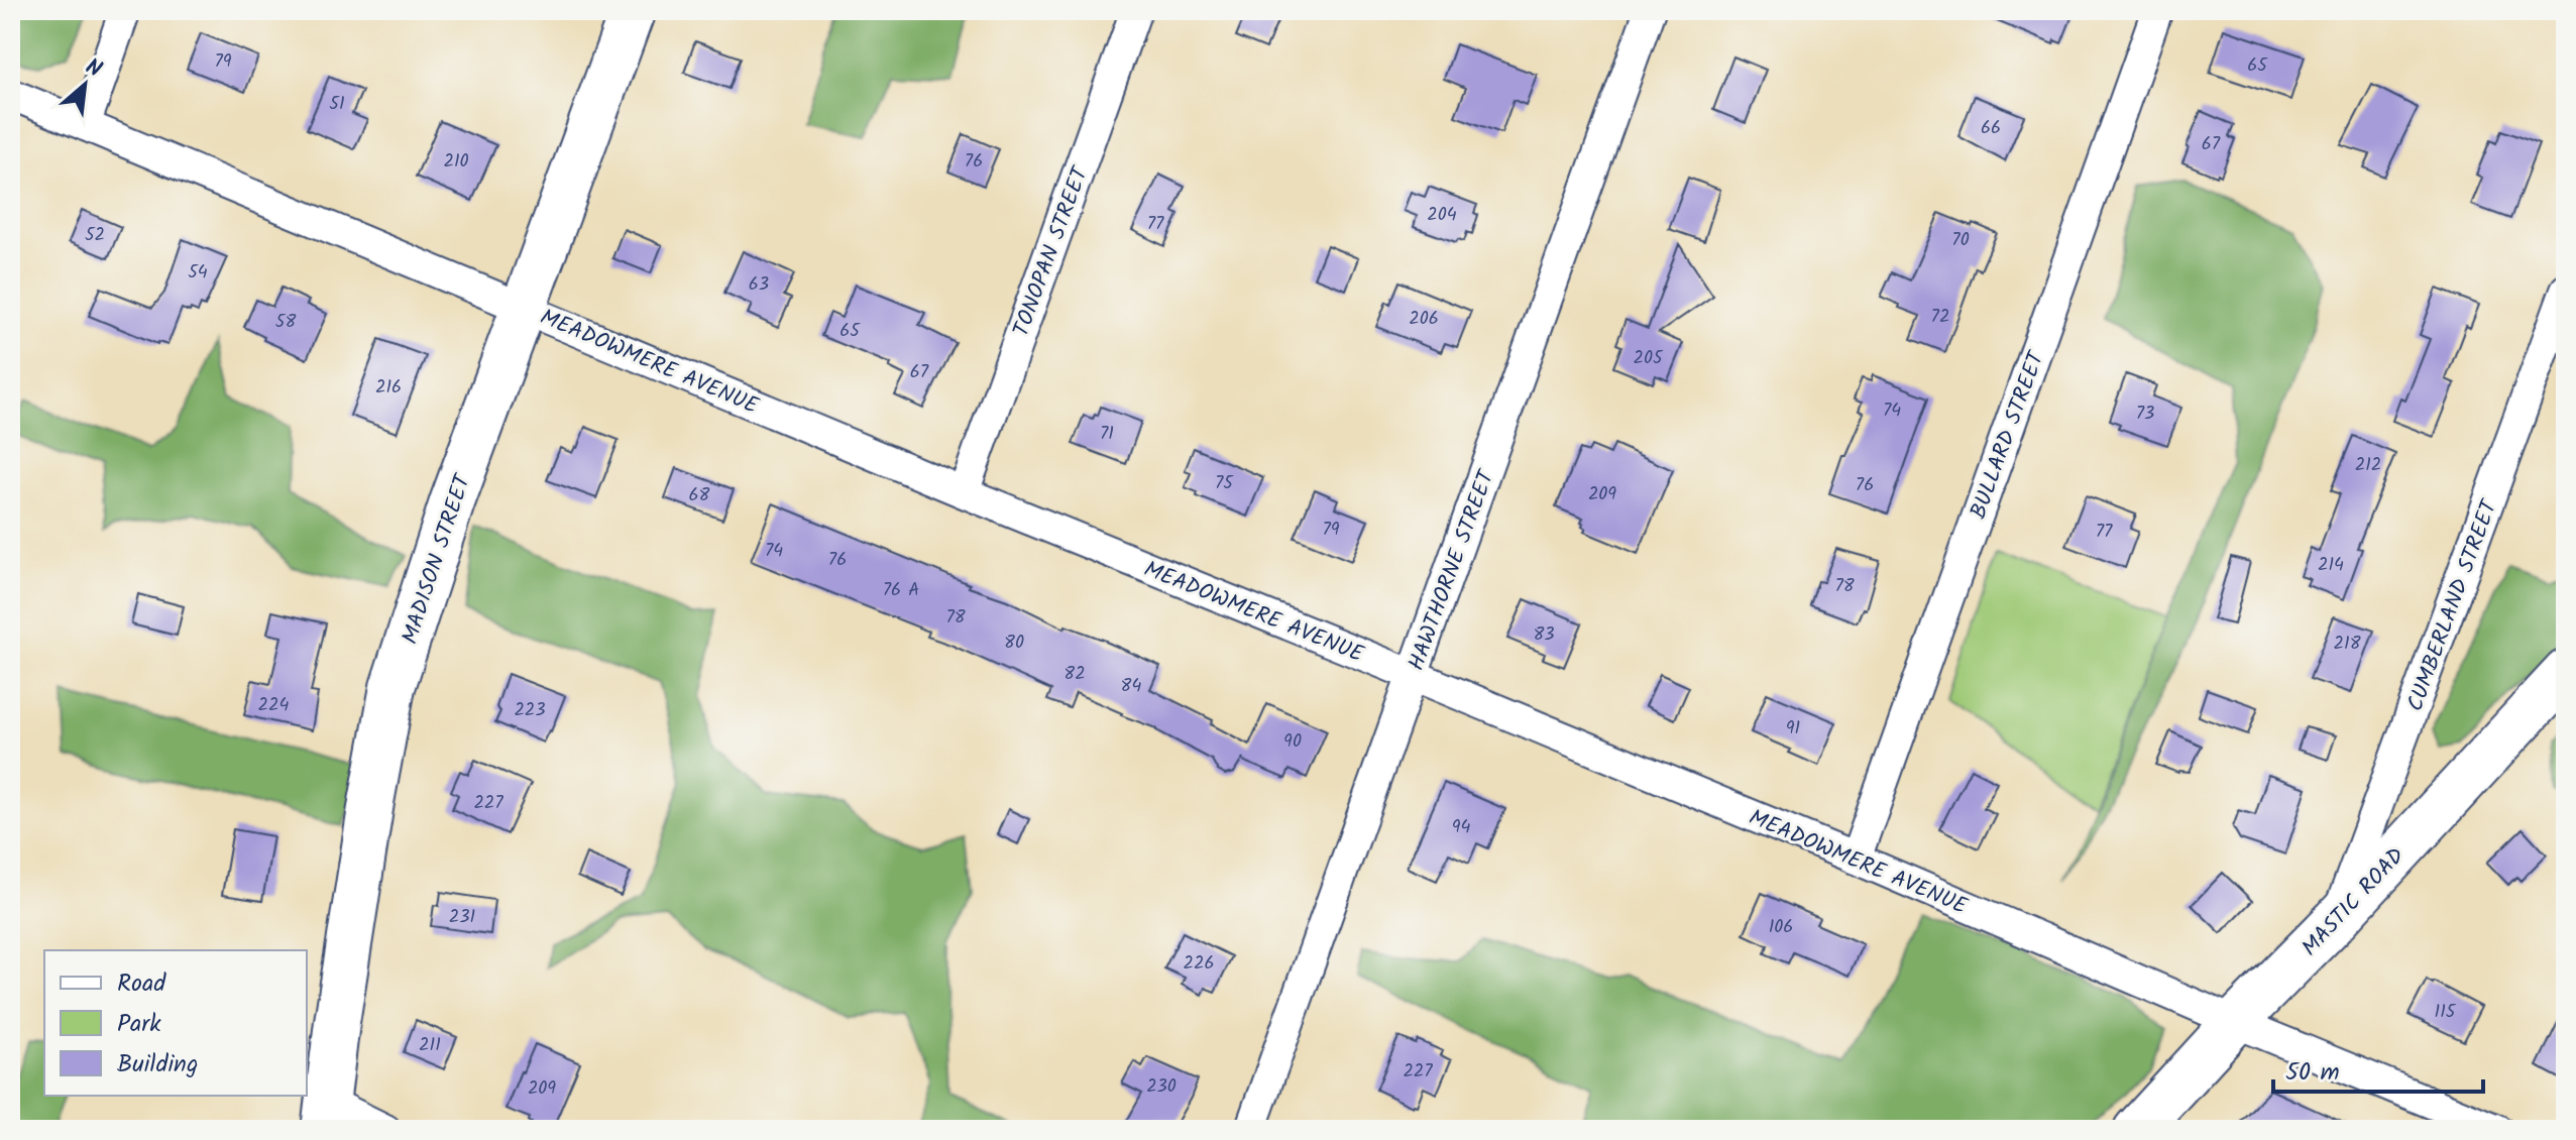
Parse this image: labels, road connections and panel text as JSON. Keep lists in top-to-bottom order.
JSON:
{
  "streets": {
    "street": [
      "TONOPAN STREET",
      "MEADOWMERE AVENUE",
      "BULLARD STREET",
      "MADISON STREET",
      "HAWTHORNE STREET",
      "CUMBERLAND STREET",
      "MASTIC ROAD"
    ]
  },
  "crossings": [
    ["TONOPAN STREET", "MEADOWMERE AVENUE"],
    ["MEADOWMERE AVENUE", "BULLARD STREET"],
    ["MEADOWMERE AVENUE", "MADISON STREET"],
    ["MEADOWMERE AVENUE", "HAWTHORNE STREET"],
    ["MEADOWMERE AVENUE", "MASTIC ROAD"],
    ["CUMBERLAND STREET", "MASTIC ROAD"]
  ],
  "house_numbers": [
    "79",
    "65",
    "51",
    "66",
    "67",
    "210",
    "76",
    "204",
    "77",
    "52",
    "70",
    "54",
    "63",
    "72",
    "206",
    "58",
    "65",
    "205",
    "67",
    "216",
    "74",
    "73",
    "71",
    "212",
    "75",
    "76",
    "209",
    "68",
    "79",
    "77",
    "74",
    "76",
    "214",
    "78",
    "76 A",
    "78",
    "83",
    "80",
    "218",
    "82",
    "84",
    "224",
    "223",
    "91",
    "90",
    "227",
    "94",
    "231",
    "106",
    "226",
    "115",
    "211",
    "227",
    "230",
    "209"
  ],
  "legend": ["Road", "Park", "Building"],
  "scale_bar": "50 m",
  "north": "top right"
}
